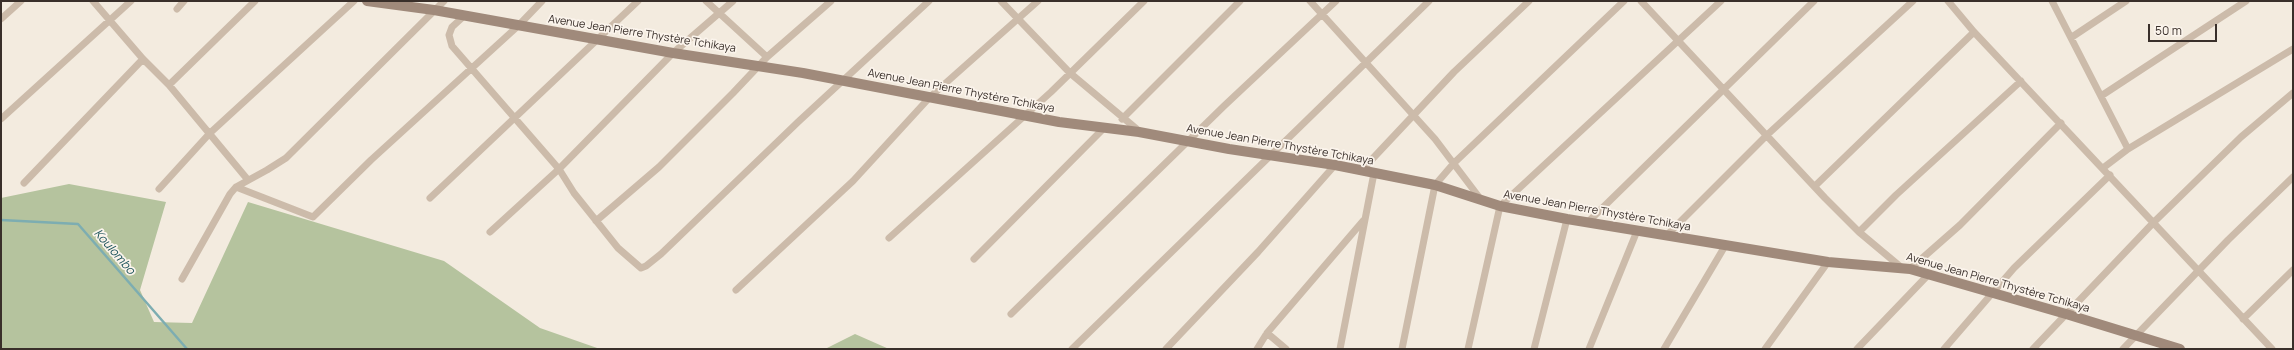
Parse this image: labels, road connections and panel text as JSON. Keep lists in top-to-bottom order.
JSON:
{
  "streets": {
    "street": ["Avenue Jean Pierre Thystère Tchikaya"]
  },
  "water": ["Koulombo"],
  "scale_bar": "50 m"
}
